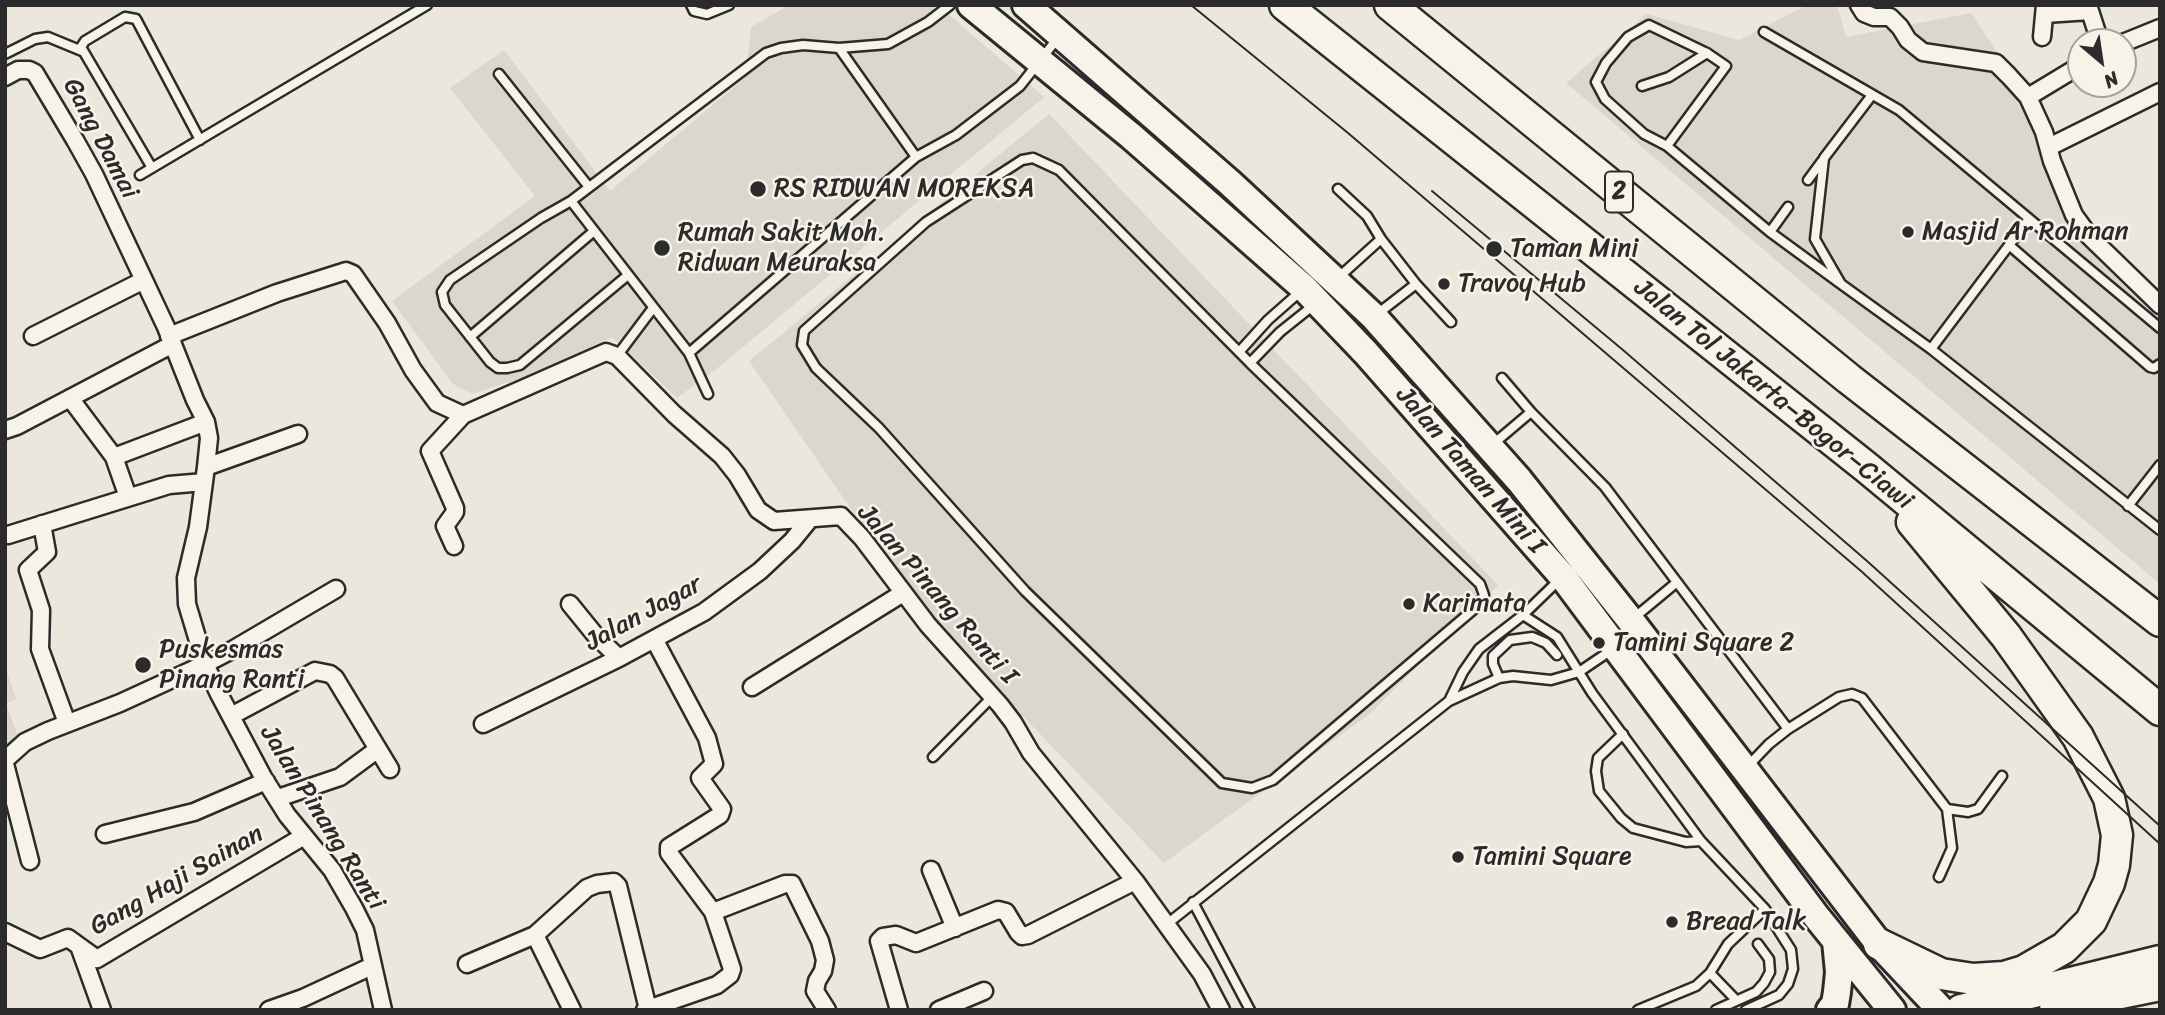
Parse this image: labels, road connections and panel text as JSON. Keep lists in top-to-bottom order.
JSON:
{
  "streets": {
    "highway": ["2", "Jalan Tol Jakarta–Bogor–Ciawi"],
    "main road": ["Jalan Taman Mini I"],
    "street": [
      "Gang Damai",
      "Jalan Pinang Ranti I",
      "Jalan Jagar",
      "Jalan Pinang Ranti",
      "Gang Haji Sainan"
    ]
  },
  "crossings": [
    ["Gang Damai", "Jalan Pinang Ranti"],
    ["Jalan Pinang Ranti I", "Jalan Jagar"],
    ["Jalan Pinang Ranti", "Gang Haji Sainan"]
  ],
  "places": [
    "RS RIDWAN MOREKSA",
    "Masjid Ar Rohman",
    "Rumah Sakit Moh. Ridwan Meuraksa",
    "Taman Mini",
    "Travoy Hub",
    "Karimata",
    "Tamini Square 2",
    "Puskesmas Pinang Ranti",
    "Tamini Square",
    "Bread Talk"
  ],
  "north": "bottom right"
}
